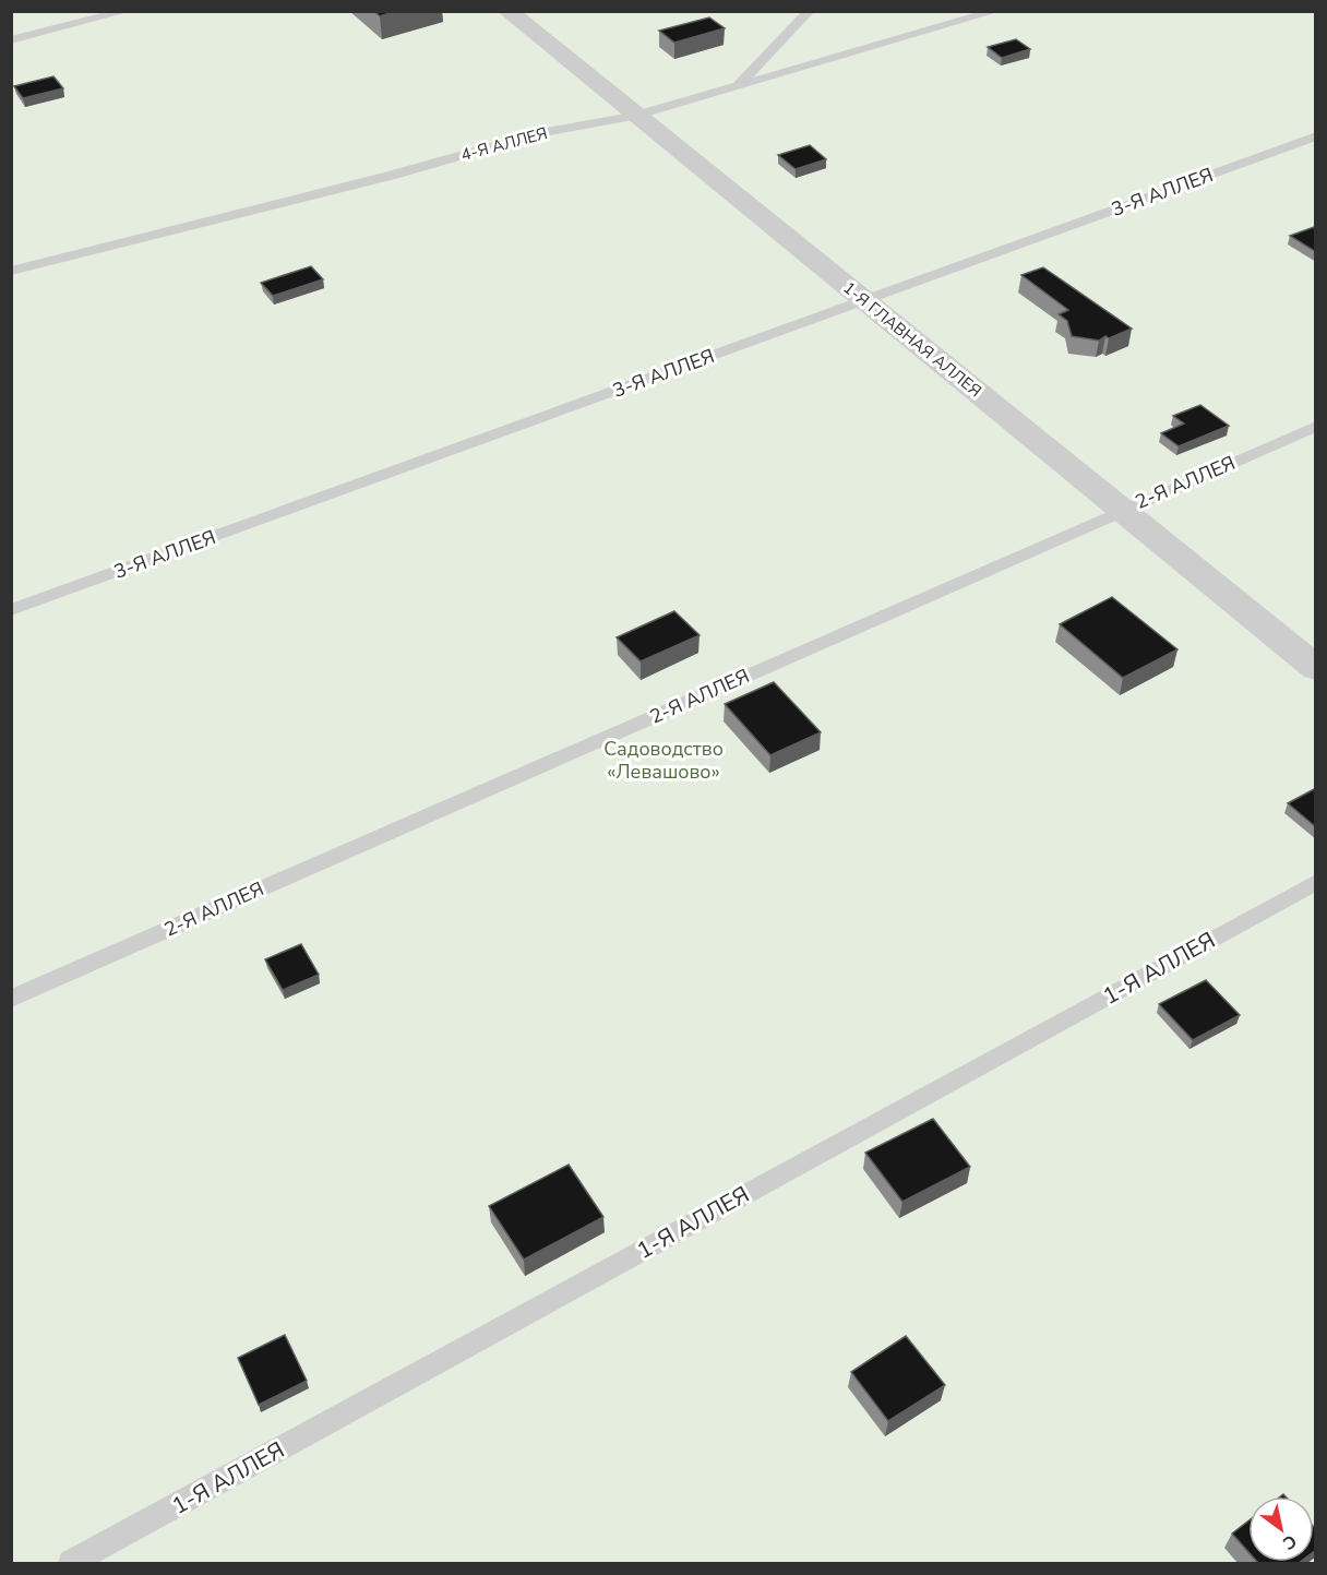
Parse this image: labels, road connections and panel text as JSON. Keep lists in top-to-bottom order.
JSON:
{
  "streets": {
    "street": ["1-Я ГЛАВНАЯ АЛЛЕЯ"],
    "lane": [
      "4-Я АЛЛЕЯ",
      "3-Я АЛЛЕЯ",
      "2-Я АЛЛЕЯ",
      "1-Я АЛЛЕЯ"
    ]
  },
  "crossings": [
    ["4-Я АЛЛЕЯ", "1-Я ГЛАВНАЯ АЛЛЕЯ"],
    ["3-Я АЛЛЕЯ", "1-Я ГЛАВНАЯ АЛЛЕЯ"],
    ["1-Я ГЛАВНАЯ АЛЛЕЯ", "2-Я АЛЛЕЯ"]
  ],
  "parks": ["Садоводство «Левашово»"],
  "north": "bottom right"
}
